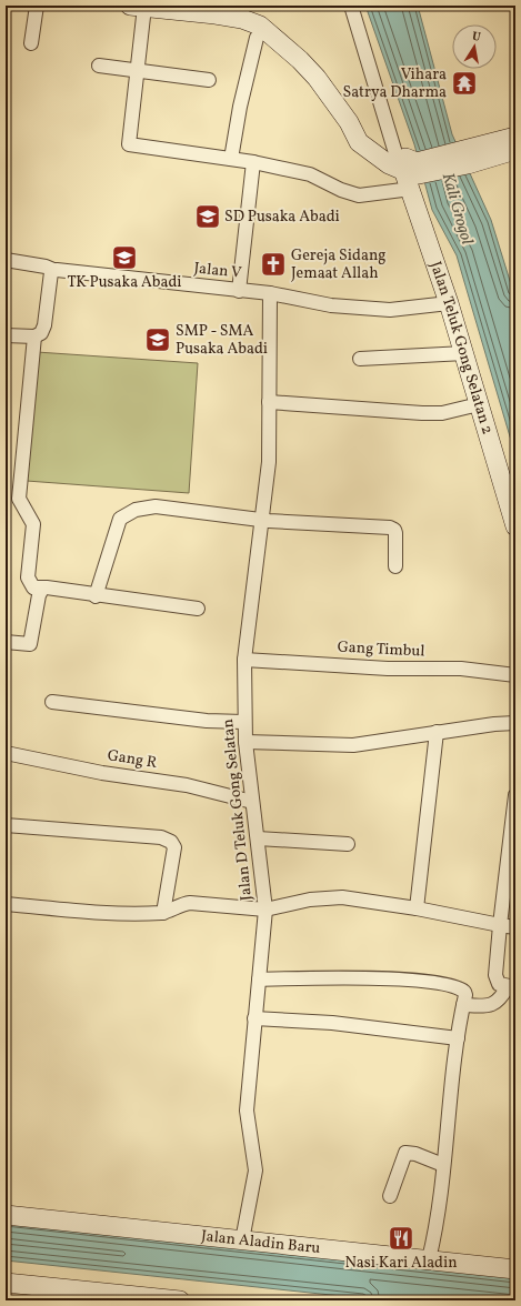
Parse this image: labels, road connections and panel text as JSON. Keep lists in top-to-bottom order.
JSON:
{
  "streets": {
    "street": [
      "Jalan V",
      "Jalan Teluk Gong Selatan 2",
      "Gang Timbul",
      "Gang R",
      "Jalan D Teluk Gong Selatan",
      "Jalan Aladin Baru"
    ]
  },
  "crossings": [
    ["Jalan V", "Jalan Teluk Gong Selatan 2"],
    ["Jalan V", "Jalan D Teluk Gong Selatan"],
    ["Gang Timbul", "Jalan D Teluk Gong Selatan"],
    ["Gang R", "Jalan D Teluk Gong Selatan"],
    ["Jalan D Teluk Gong Selatan", "Jalan Aladin Baru"]
  ],
  "water": ["Kali Grogol"],
  "places": {
    "temple": ["Vihara Satrya Dharma"],
    "school or university": ["SD Pusaka Abadi", "TK Pusaka Abadi", "SMP - SMA Pusaka Abadi"],
    "church": ["Gereja Sidang Jemaat Allah"],
    "restaurant": ["Nasi Kari Aladin"]
  },
  "north": "top"
}
